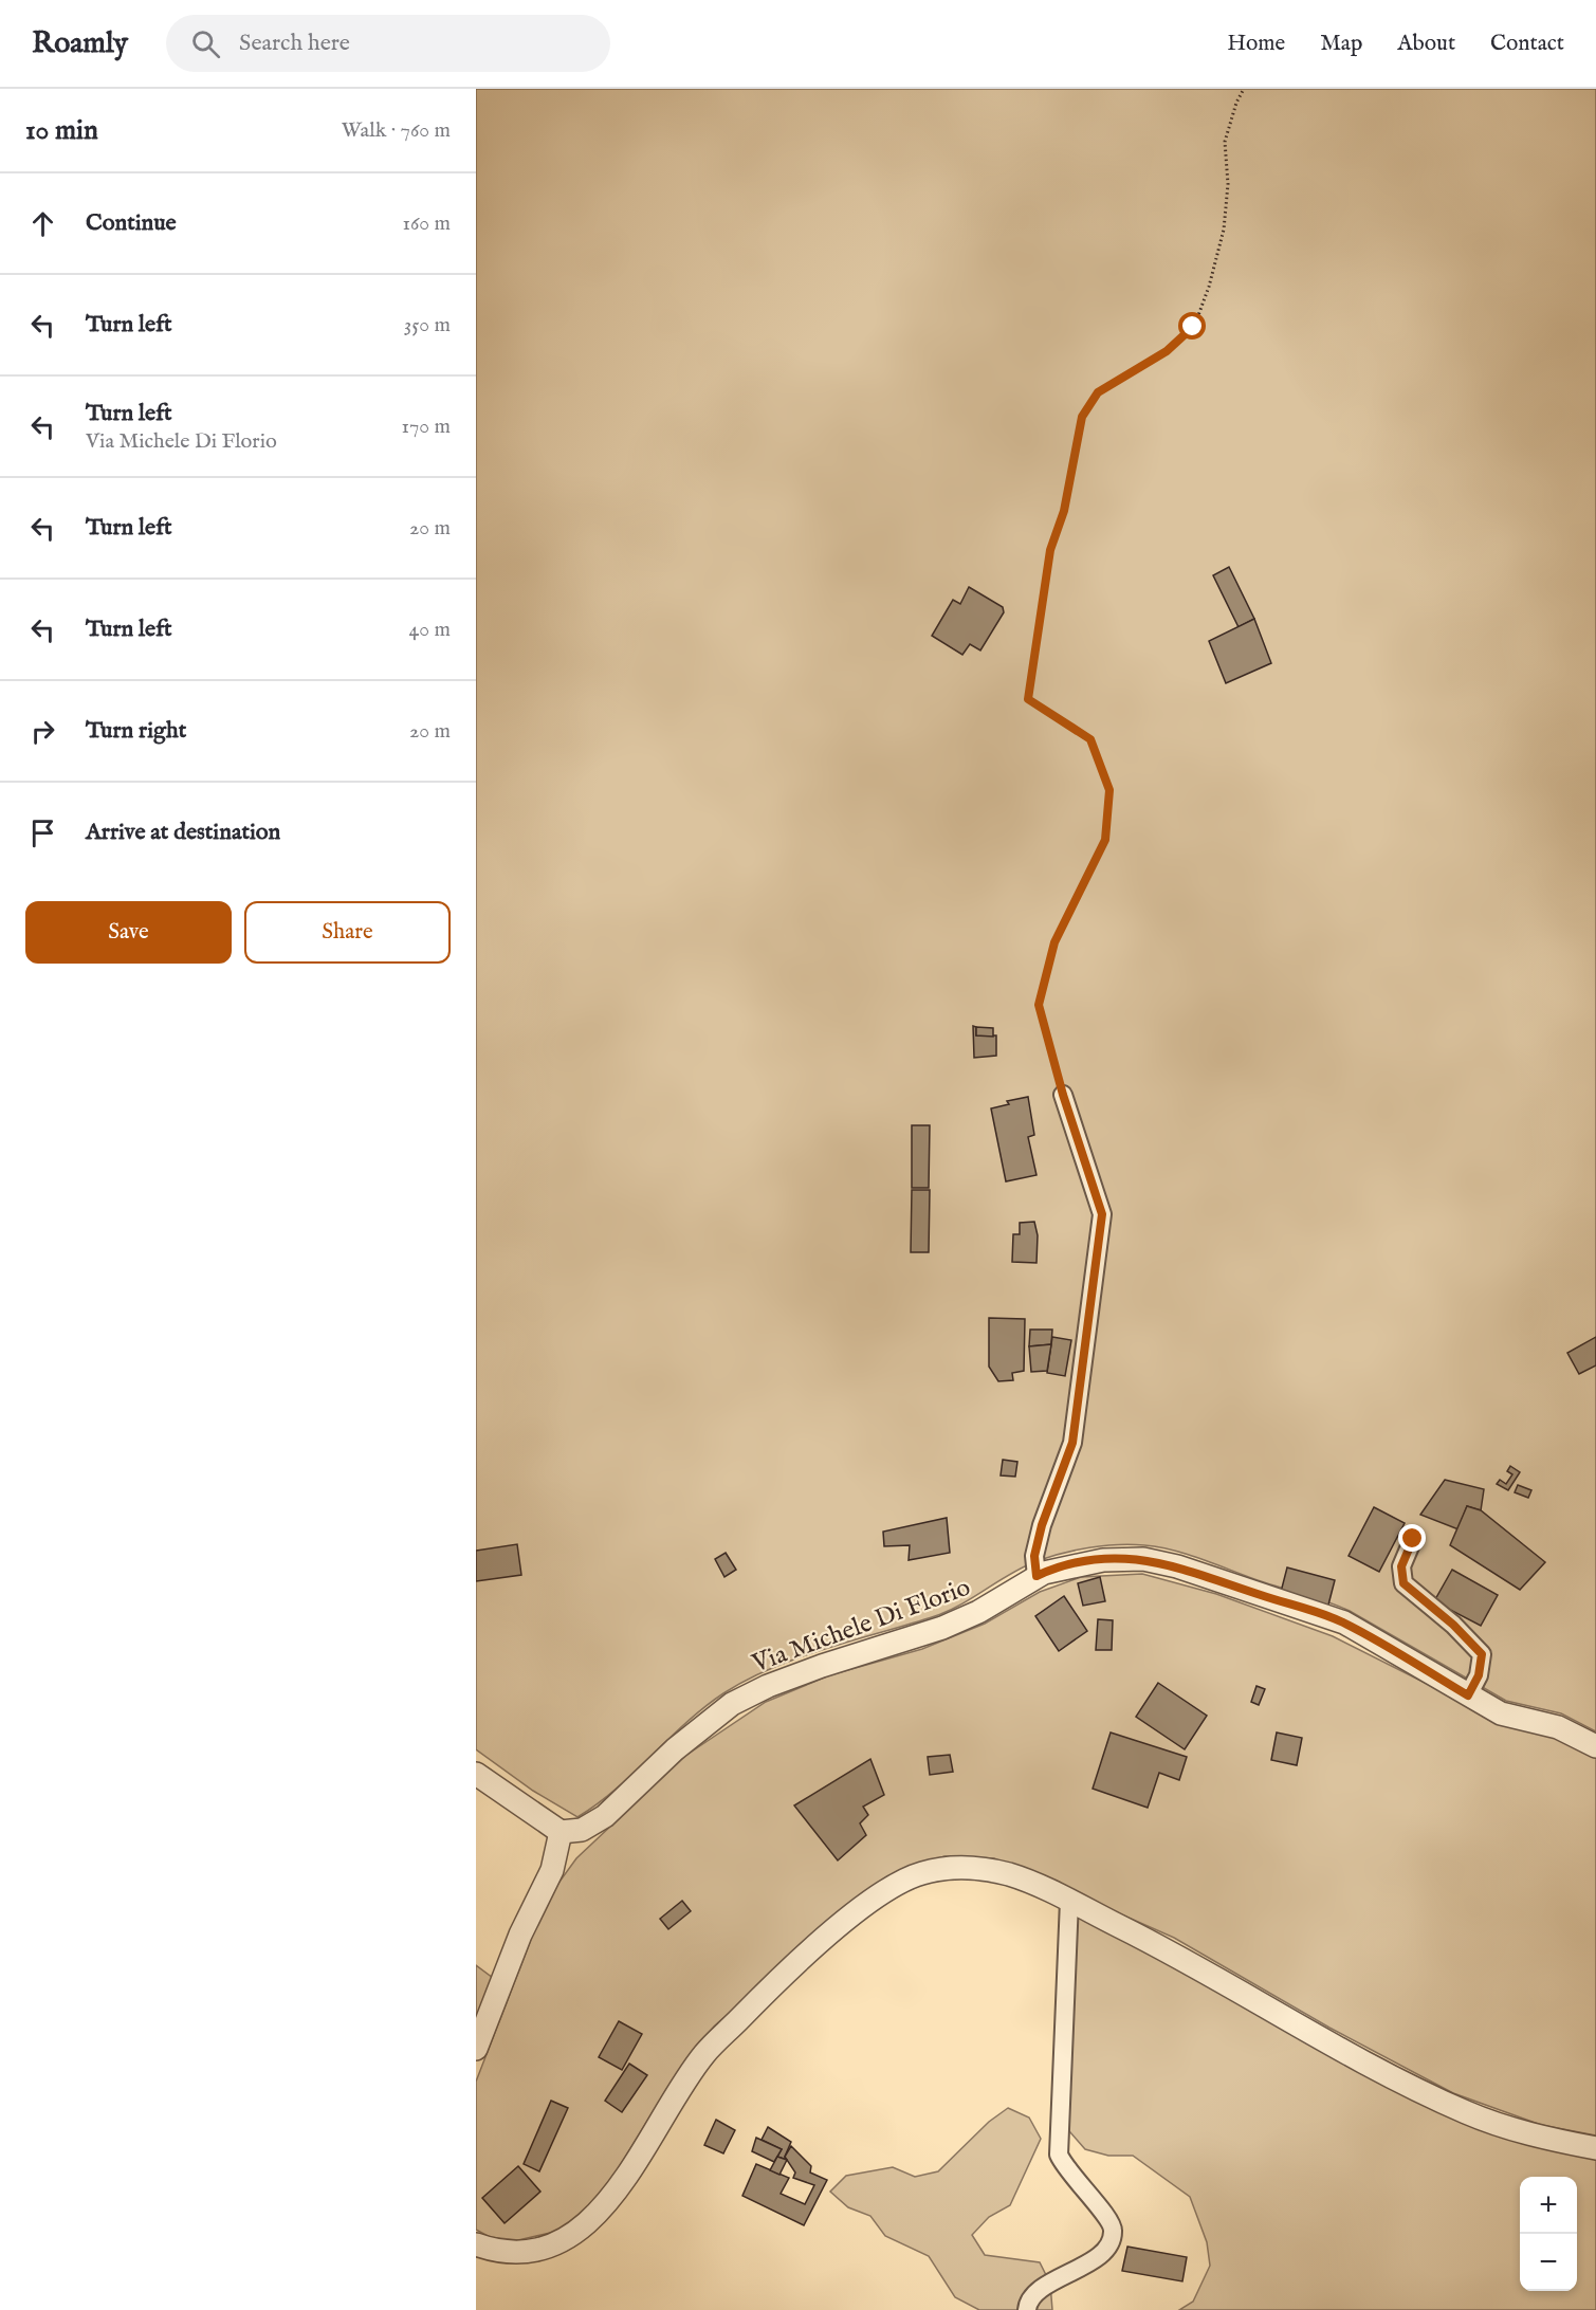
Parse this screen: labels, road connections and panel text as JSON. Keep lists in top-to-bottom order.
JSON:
{
  "streets": {
    "street": ["Via Michele Di Florio"]
  },
  "page": {
    "header": "Roamly",
    "search": "Search here",
    "nav": [
      "Home",
      "Map",
      "About",
      "Contact"
    ],
    "heading": ["10 min", "Walk · 760 m"],
    "list": [
      ["Continue", "160 m"],
      ["Turn left", "350 m"],
      ["Turn left", "Via Michele Di Florio", "170 m"],
      ["Turn left", "20 m"],
      ["Turn left", "40 m"],
      ["Turn right", "20 m"],
      "Arrive at destination"
    ],
    "buttons": ["Save", "Share"],
    "map_buttons": ["+", "−"]
  }
}
